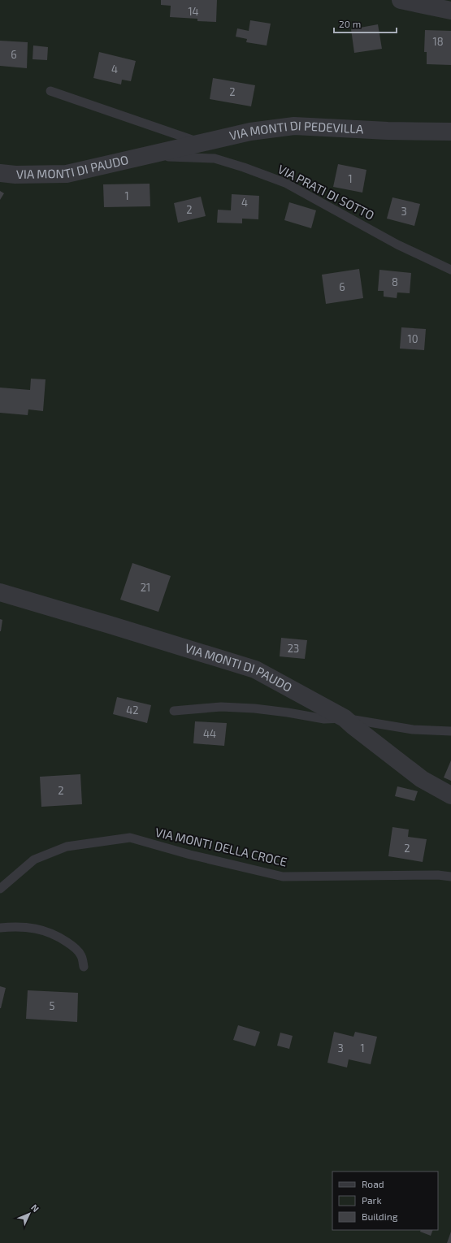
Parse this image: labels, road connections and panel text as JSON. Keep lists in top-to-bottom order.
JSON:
{
  "streets": {
    "street": ["VIA MONTI DI PEDEVILLA", "VIA MONTI DI PAUDO"],
    "lane": ["VIA PRATI DI SOTTO", "VIA MONTI DELLA CROCE"]
  },
  "crossings": [
    ["VIA MONTI DI PEDEVILLA", "VIA MONTI DI PAUDO"],
    ["VIA MONTI DI PEDEVILLA", "VIA PRATI DI SOTTO"],
    ["VIA MONTI DI PAUDO", "VIA PRATI DI SOTTO"]
  ],
  "house_numbers": [
    "14",
    "18",
    "6",
    "4",
    "2",
    "1",
    "1",
    "4",
    "2",
    "3",
    "8",
    "6",
    "10",
    "21",
    "23",
    "42",
    "44",
    "2",
    "2",
    "5",
    "3",
    "1"
  ],
  "legend": ["Road", "Park", "Building"],
  "scale_bar": "20 m",
  "north": "top right"
}
